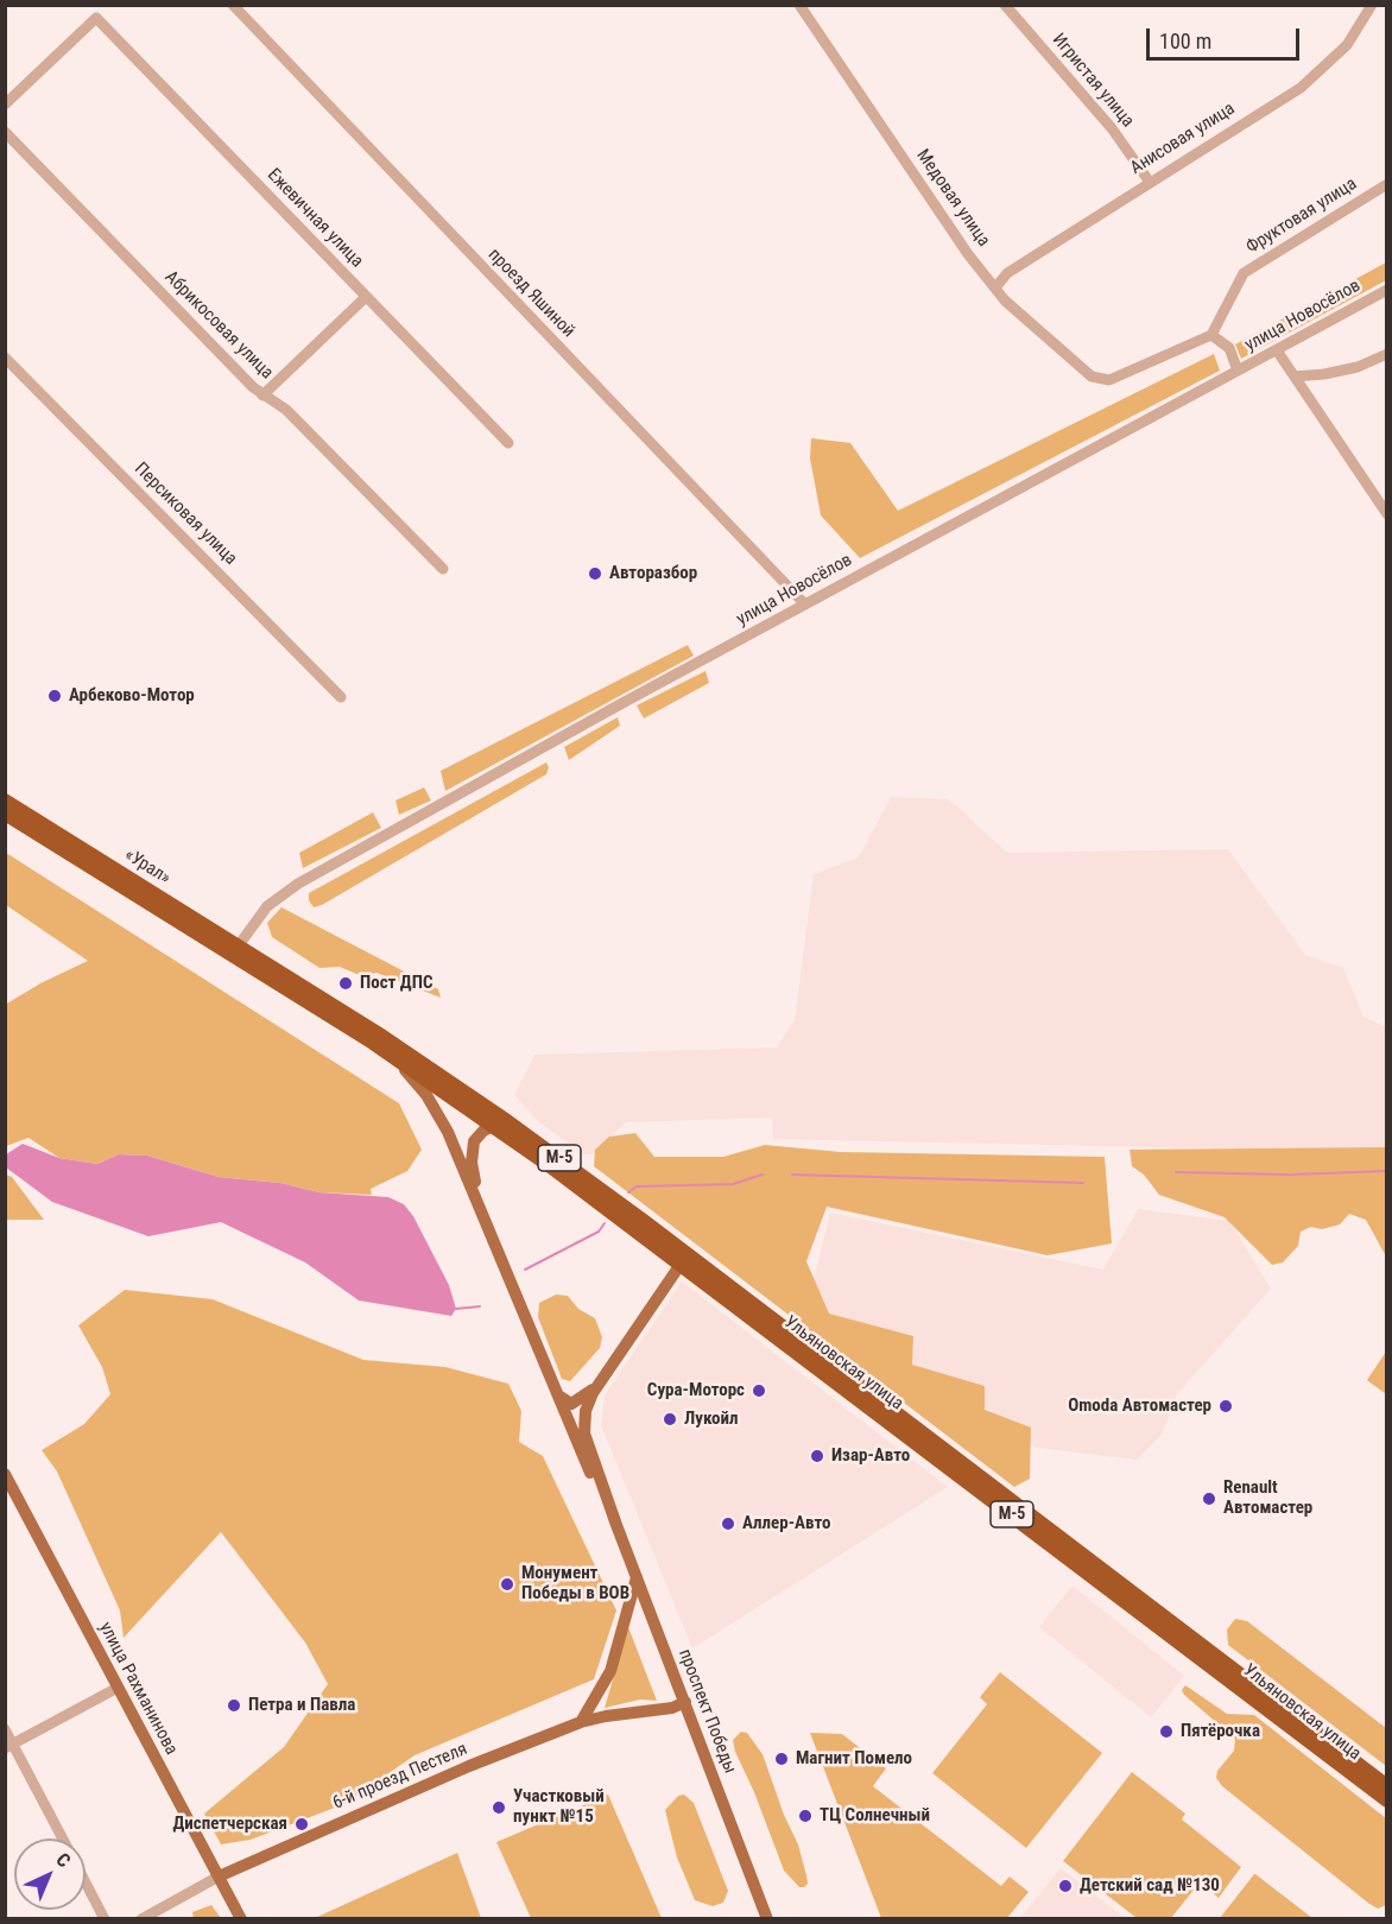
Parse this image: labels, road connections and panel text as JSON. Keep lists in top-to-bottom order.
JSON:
{
  "streets": {
    "highway": ["«Урал»", "М-5", "Ульяновская улица"],
    "main road": ["улица Рахманинова", "проспект Победы", "6-й проезд Пестеля"],
    "street": [
      "Игристая улица",
      "Анисовая улица",
      "Медовая улица",
      "Фруктовая улица",
      "Ежевичная улица",
      "проезд Яшиной",
      "улица Новосёлов",
      "Абрикосовая улица",
      "Персиковая улица"
    ]
  },
  "crossings": [
    ["Игристая улица", "Анисовая улица"],
    ["Анисовая улица", "Медовая улица"],
    ["Медовая улица", "Фруктовая улица"],
    ["проезд Яшиной", "улица Новосёлов"],
    ["улица Новосёлов", "«Урал»"],
    ["«Урал»", "Ульяновская улица"],
    ["Ульяновская улица", "проспект Победы"],
    ["улица Рахманинова", "6-й проезд Пестеля"],
    ["проспект Победы", "6-й проезд Пестеля"]
  ],
  "places": [
    "Авторазбор",
    "Арбеково-Мотор",
    "Пост ДПС",
    "Сура-Моторс",
    "Omoda Автомастер",
    "Лукойл",
    "Изар-Авто",
    "Renault Автомастер",
    "Аллер-Авто",
    "Монумент Победы в ВОВ",
    "Петра и Павла",
    "Пятёрочка",
    "Магнит Помело",
    "Участковый пункт №15",
    "ТЦ Солнечный",
    "Диспетчерская",
    "Детский сад №130"
  ],
  "scale_bar": "100 m",
  "north": "top right"
}
